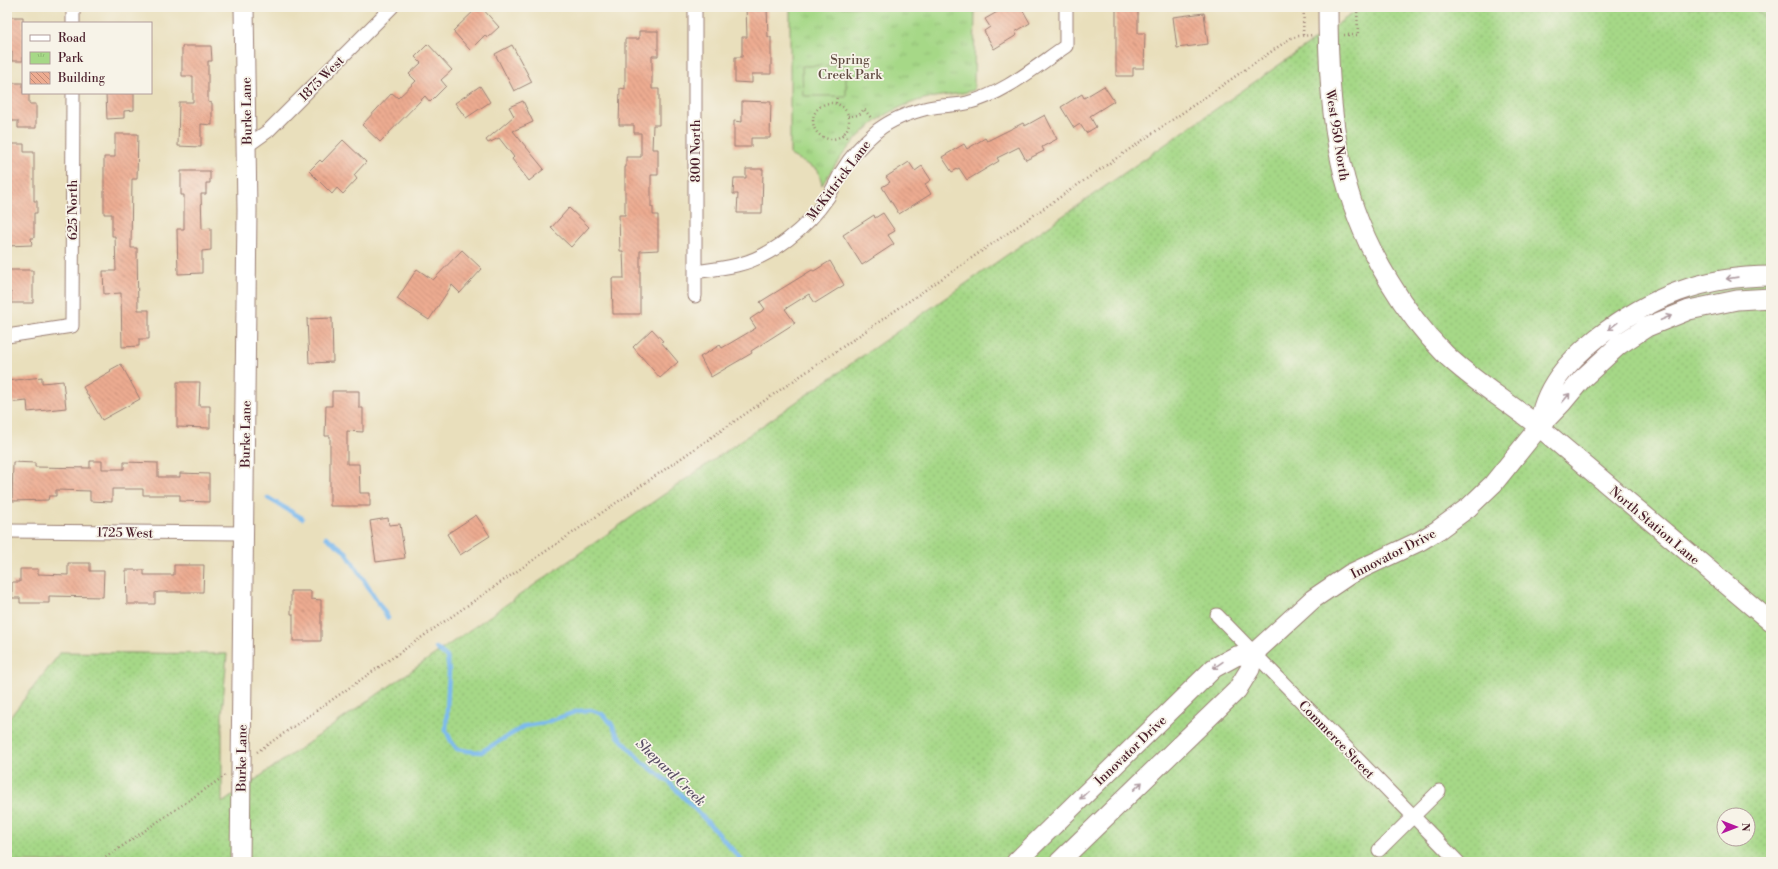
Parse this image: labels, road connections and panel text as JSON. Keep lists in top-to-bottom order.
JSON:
{
  "streets": {
    "main road": [
      "Burke Lane",
      "West 950 North",
      "North Station Lane",
      "Innovator Drive"
    ],
    "street": [
      "1875 West",
      "800 North",
      "McKittrick Lane",
      "625 North",
      "1725 West",
      "Commerce Street"
    ]
  },
  "crossings": [
    ["1875 West", "Burke Lane"],
    ["Burke Lane", "1725 West"],
    ["West 950 North", "North Station Lane"],
    ["West 950 North", "Innovator Drive"],
    ["800 North", "McKittrick Lane"],
    ["North Station Lane", "Innovator Drive"],
    ["Innovator Drive", "Commerce Street"]
  ],
  "water": ["Shepard Creek"],
  "parks": ["Spring Creek Park"],
  "legend": ["Road", "Park", "Building"],
  "north": "right"
}
